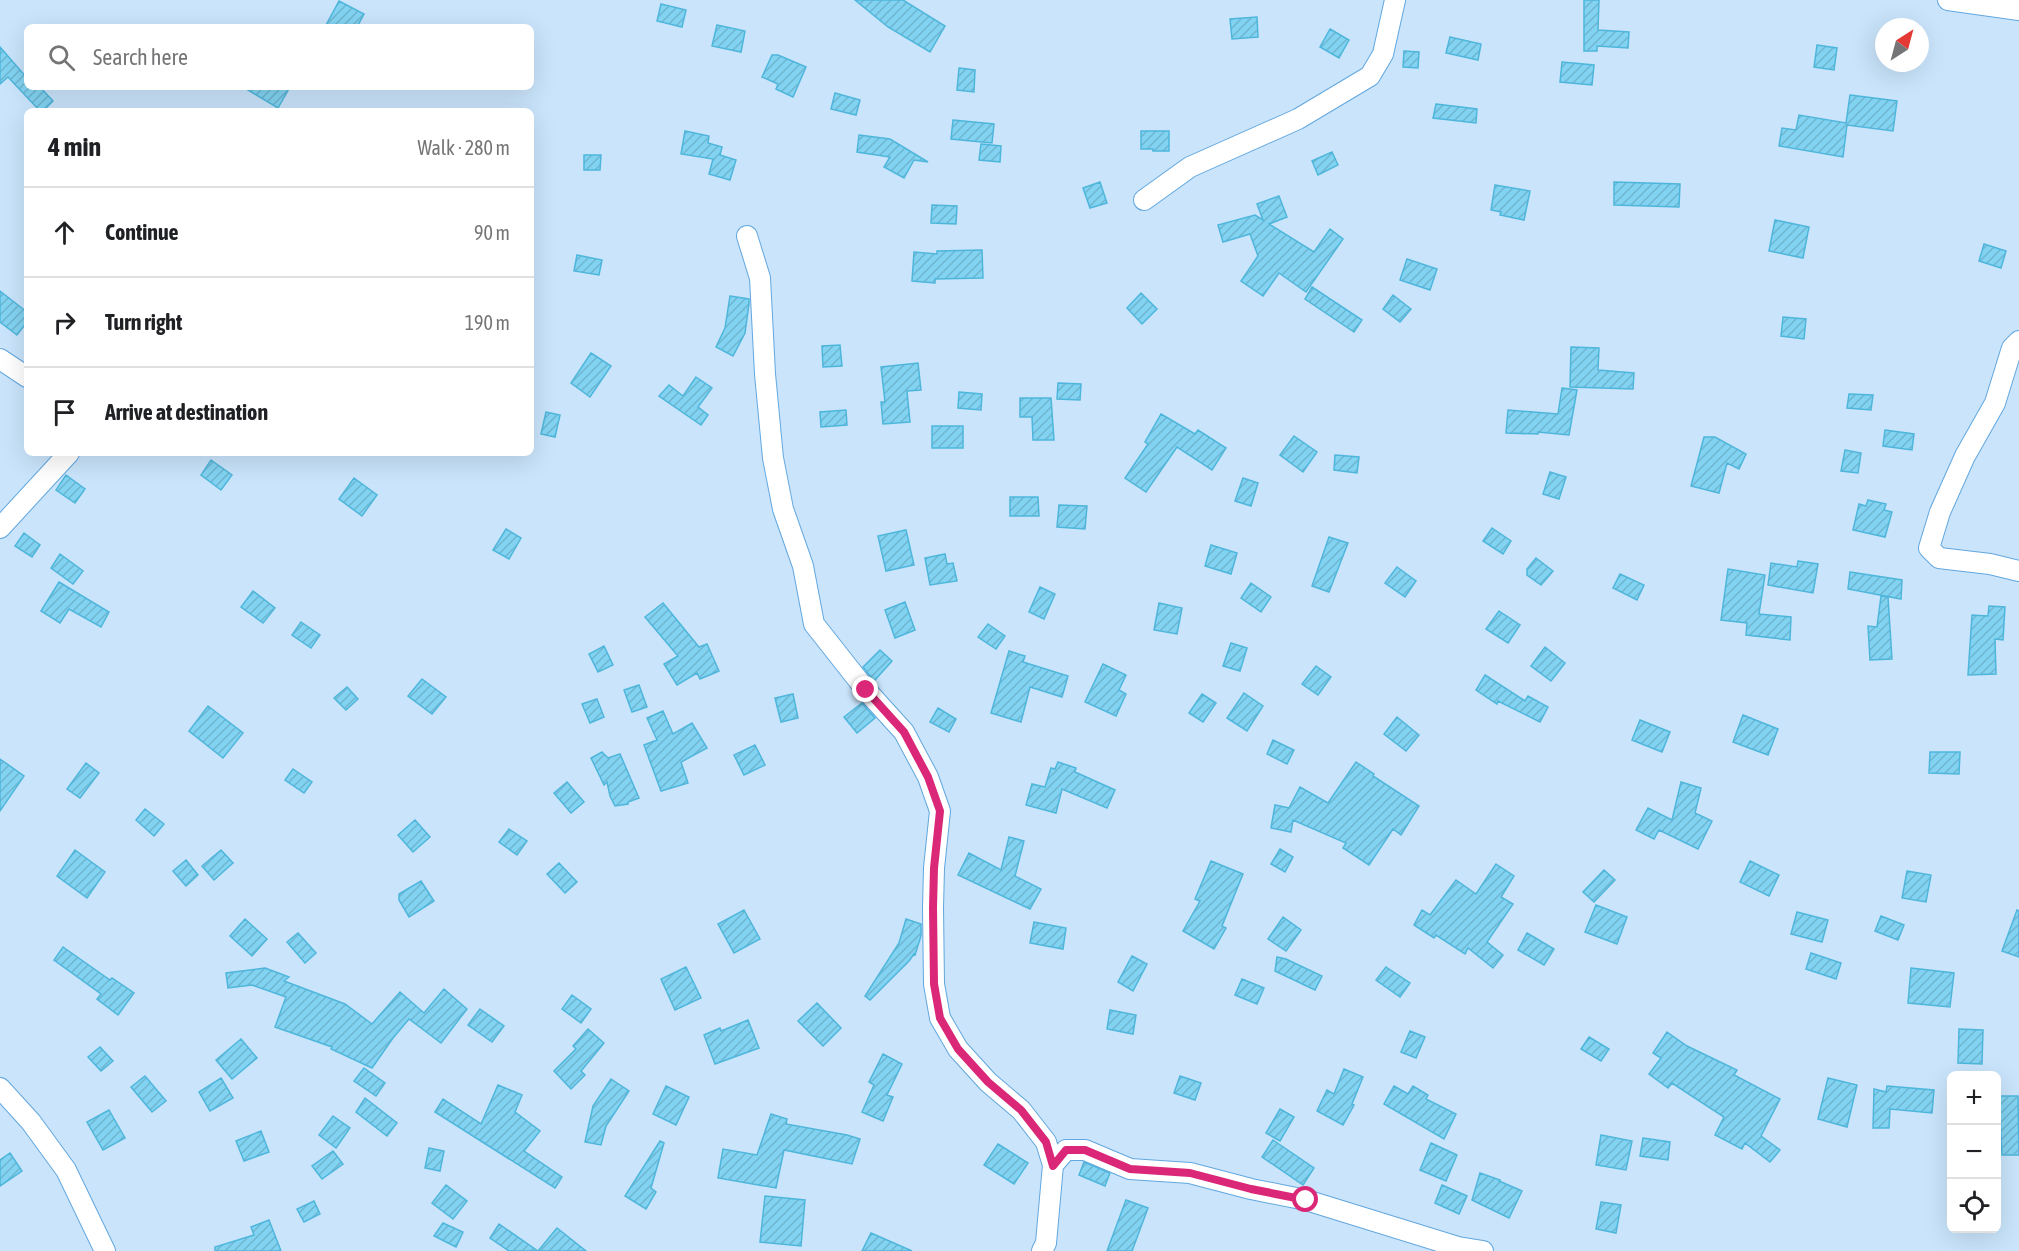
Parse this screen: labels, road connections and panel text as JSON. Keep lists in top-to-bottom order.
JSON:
{
  "north": "top right",
  "page": {
    "search": "Search here",
    "heading": ["4 min", "Walk · 280 m"],
    "list": [
      ["Continue", "90 m"],
      ["Turn right", "190 m"],
      "Arrive at destination"
    ],
    "map_buttons": ["+", "−"]
  }
}
